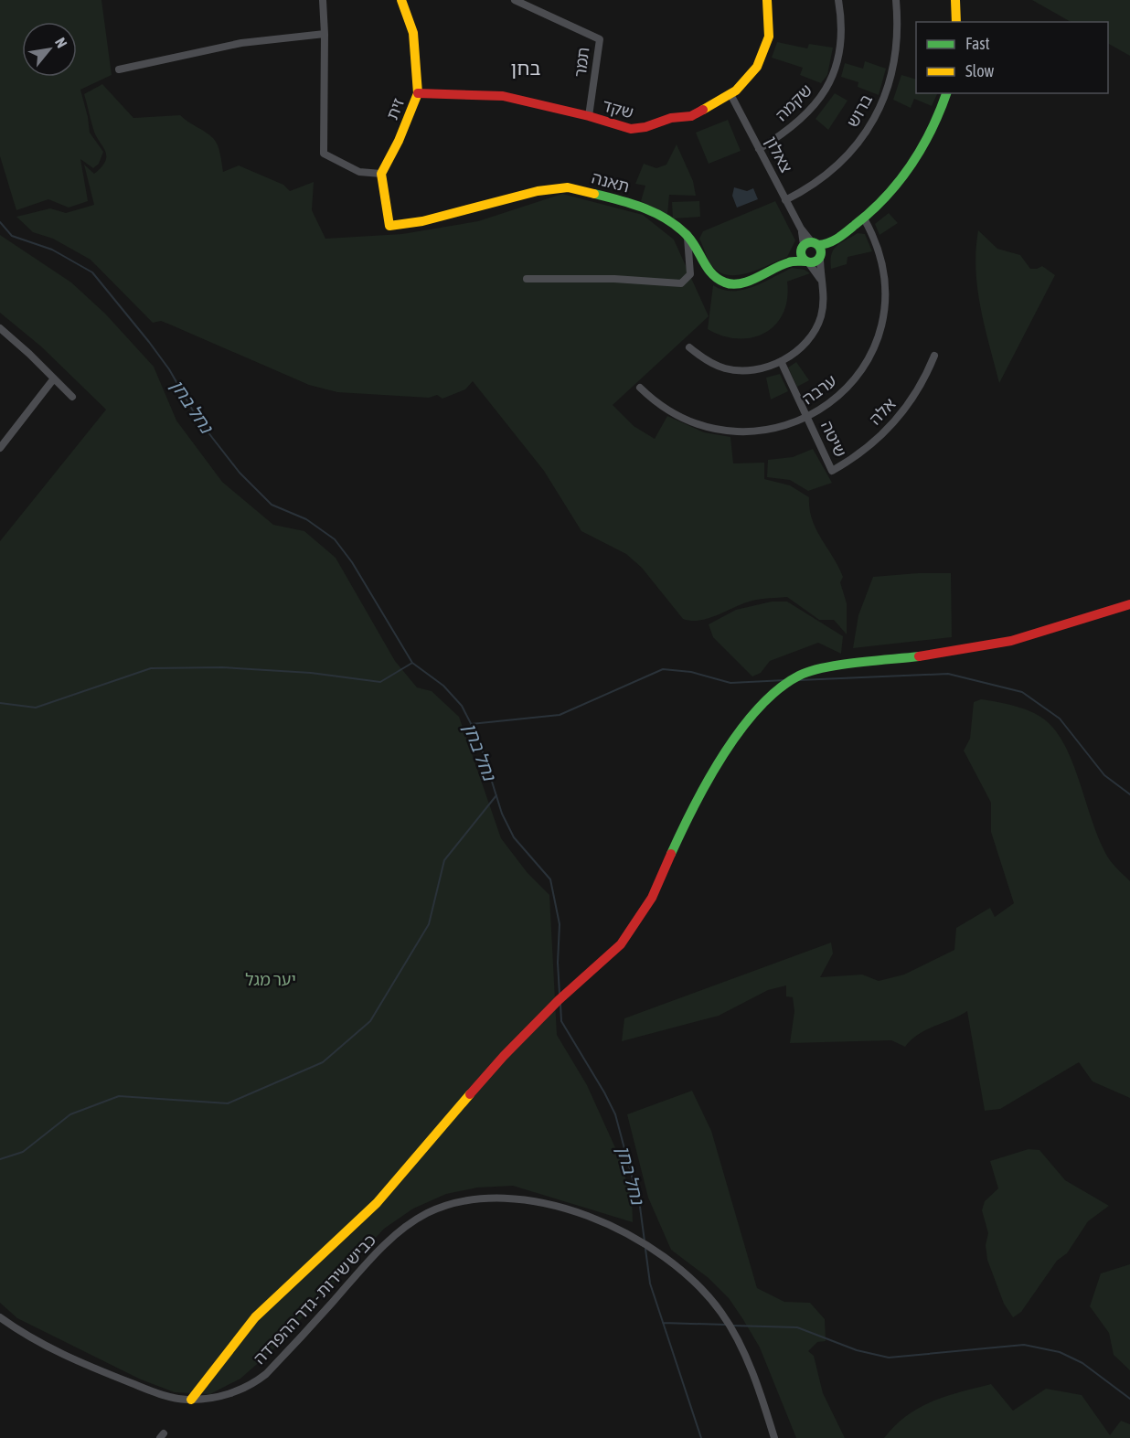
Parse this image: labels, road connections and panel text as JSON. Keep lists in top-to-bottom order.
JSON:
{
  "streets": {
    "street": [
      "תמר",
      "שקמה",
      "זית",
      "שקד",
      "ברוש",
      "צאלון",
      "תאנה",
      "ערבה",
      "אלה",
      "שיטה",
      "כביש שירות - גדר ההפרדה"
    ]
  },
  "crossings": [
    ["תמר", "שקד"],
    ["שקמה", "צאלון"],
    ["זית", "שקד"],
    ["זית", "תאנה"],
    ["שקד", "צאלון"],
    ["ברוש", "צאלון"],
    ["צאלון", "תאנה"],
    ["תאנה", "ערבה"],
    ["ערבה", "שיטה"],
    ["אלה", "שיטה"]
  ],
  "districts": ["בחן"],
  "water": ["נחל בחן"],
  "parks": ["יער מגל"],
  "legend": ["Fast", "Slow"],
  "north": "top right"
}
